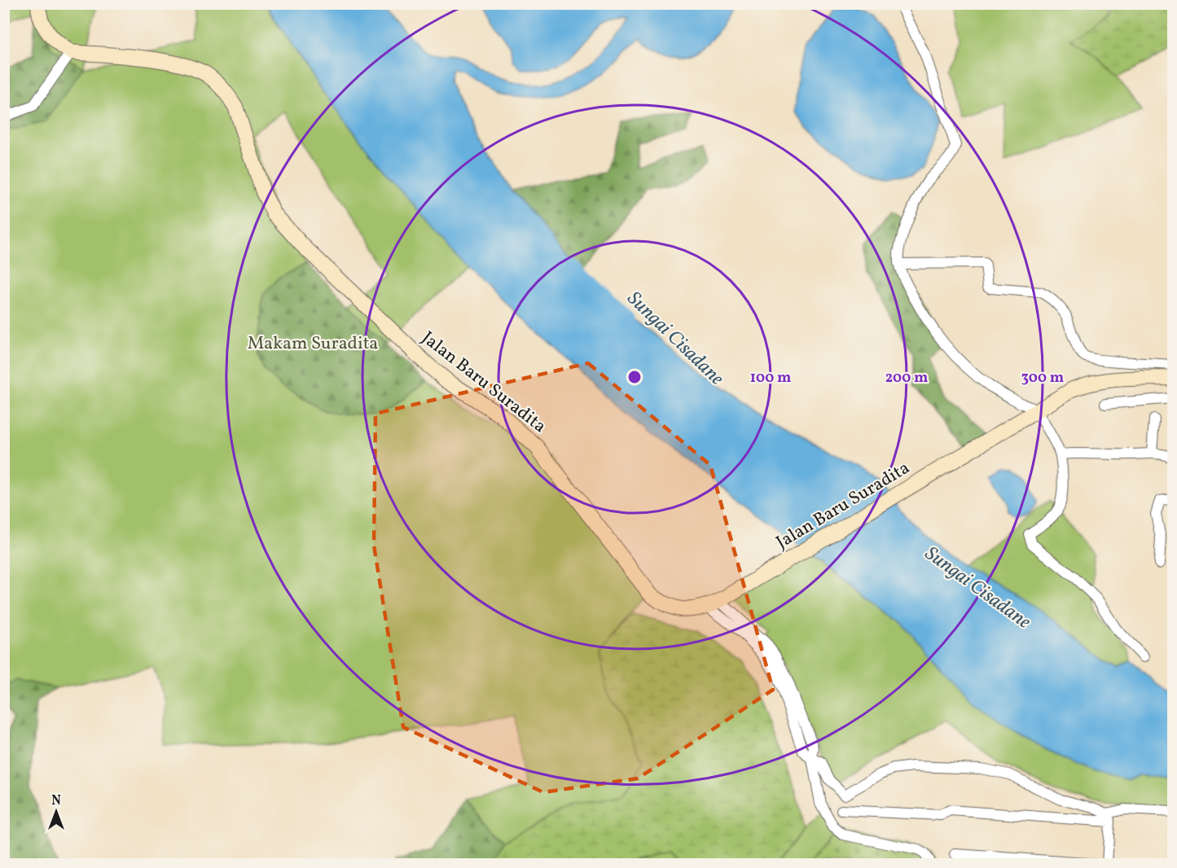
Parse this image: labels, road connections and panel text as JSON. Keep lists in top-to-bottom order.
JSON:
{
  "streets": {
    "main road": ["Jalan Baru Suradita"]
  },
  "water": ["Sungai Cisadane"],
  "parks": ["Makam Suradita"],
  "north": "top",
  "rings": ["100 m", "200 m", "300 m"]
}
